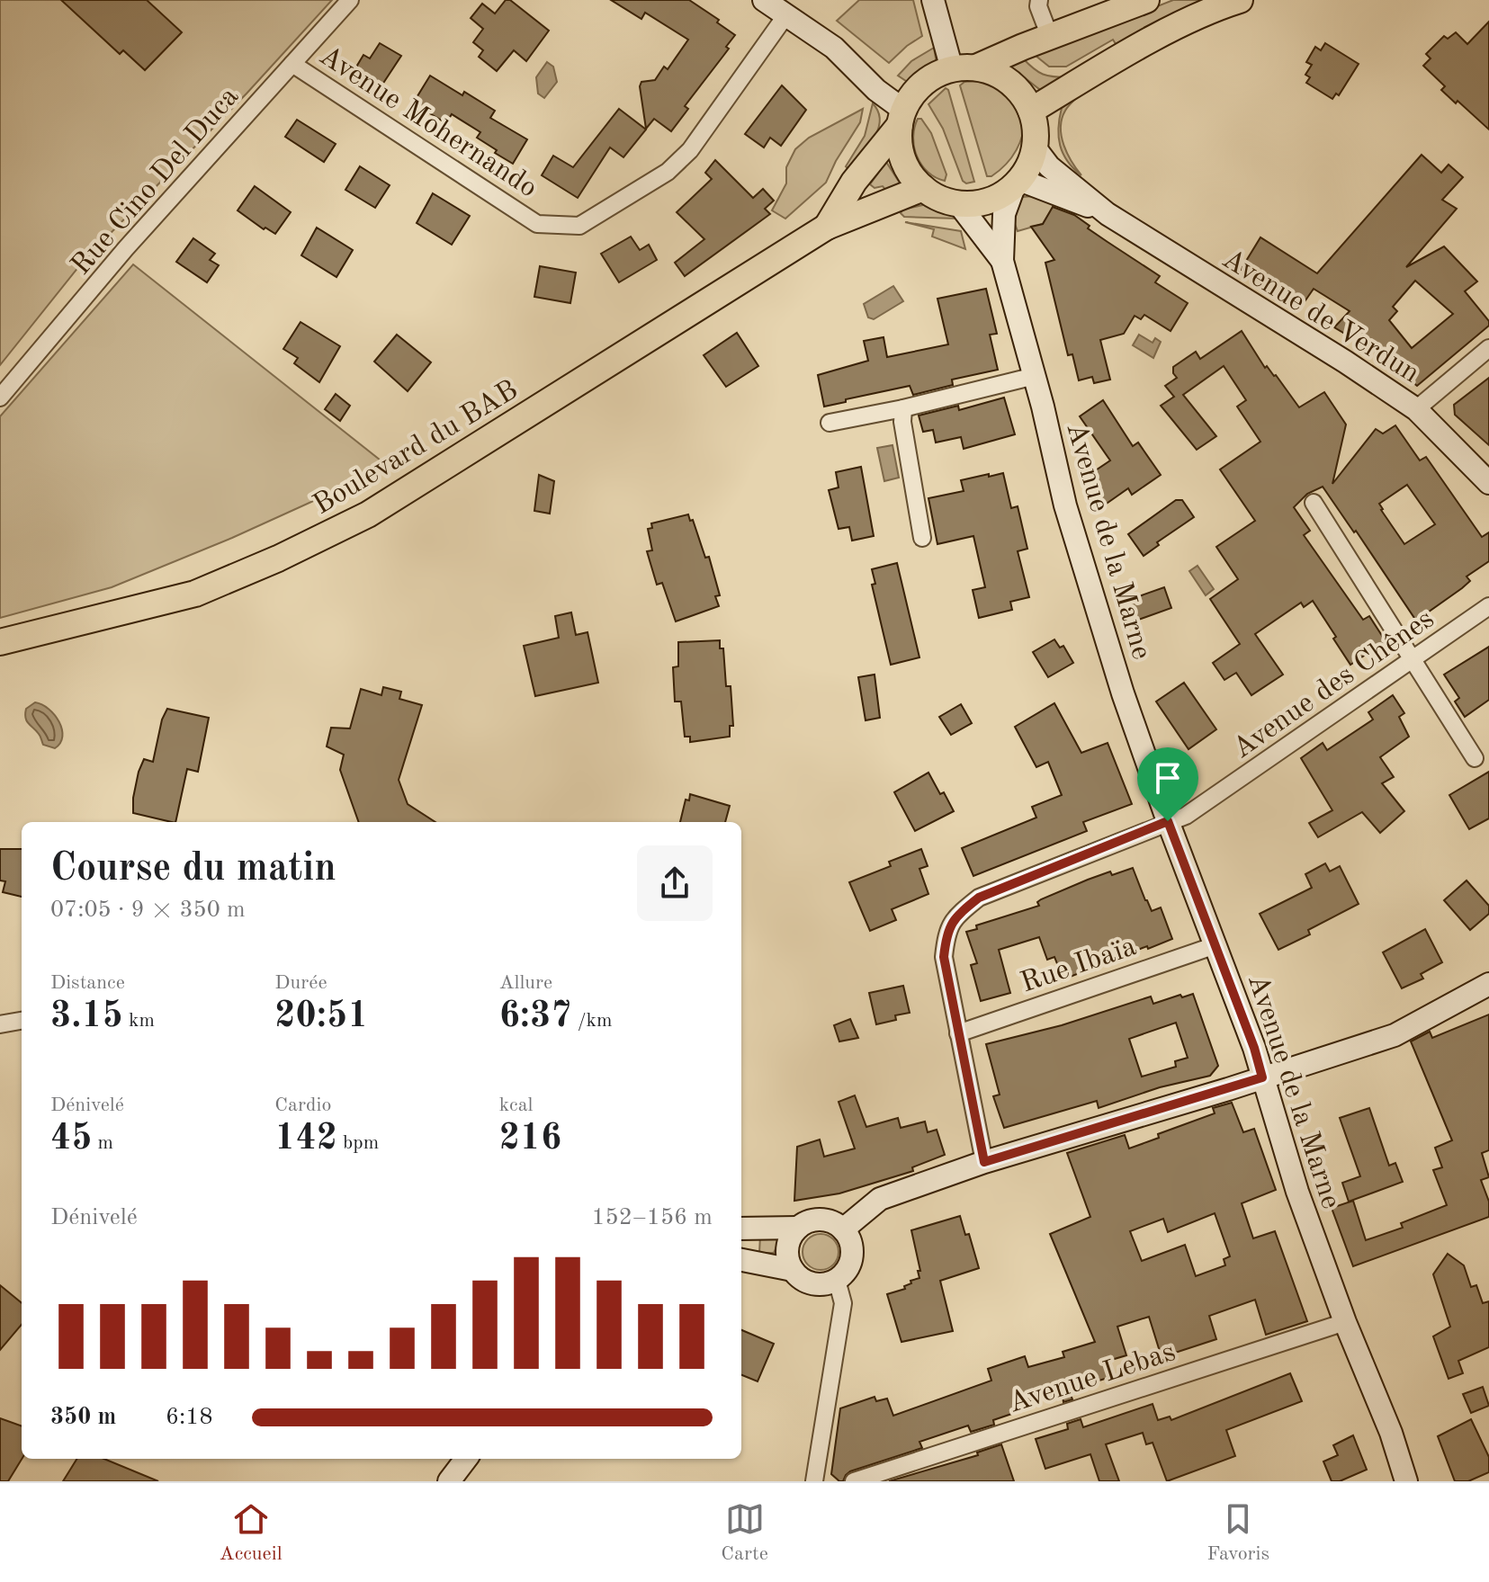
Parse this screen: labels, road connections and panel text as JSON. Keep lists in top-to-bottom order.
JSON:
{
  "streets": {
    "main road": ["Avenue de Verdun", "Boulevard du BAB", "Avenue de la Marne"],
    "street": [
      "Avenue Mohernando",
      "Rue Cino Del Duca",
      "Avenue des Chênes",
      "Rue Ibaïa",
      "Avenue Lebas"
    ]
  },
  "crossings": [
    ["Avenue Mohernando", "Rue Cino Del Duca"],
    ["Avenue de Verdun", "Boulevard du BAB"],
    ["Avenue de Verdun", "Avenue de la Marne"],
    ["Boulevard du BAB", "Avenue de la Marne"],
    ["Avenue de la Marne", "Avenue des Chênes"],
    ["Avenue de la Marne", "Rue Ibaïa"],
    ["Avenue de la Marne", "Avenue Lebas"],
    ["Avenue des Chênes", "Rue Ibaïa"]
  ],
  "page": {
    "heading": ["Course du matin", "07:05 · 9 × 350 m"],
    "stats": [
      ["Distance", "3.15 km"],
      ["Durée", "20:51"],
      ["Allure", "6:37 /km"],
      ["Dénivelé", "45 m"],
      ["Cardio", "142 bpm"],
      ["kcal", "216"]
    ],
    "chart": ["Dénivelé", "152–156 m"],
    "list": [
      {
        "name": "350 m",
        "note": "6:18"
      }
    ],
    "tabs": ["Accueil", "Carte", "Favoris"]
  }
}
